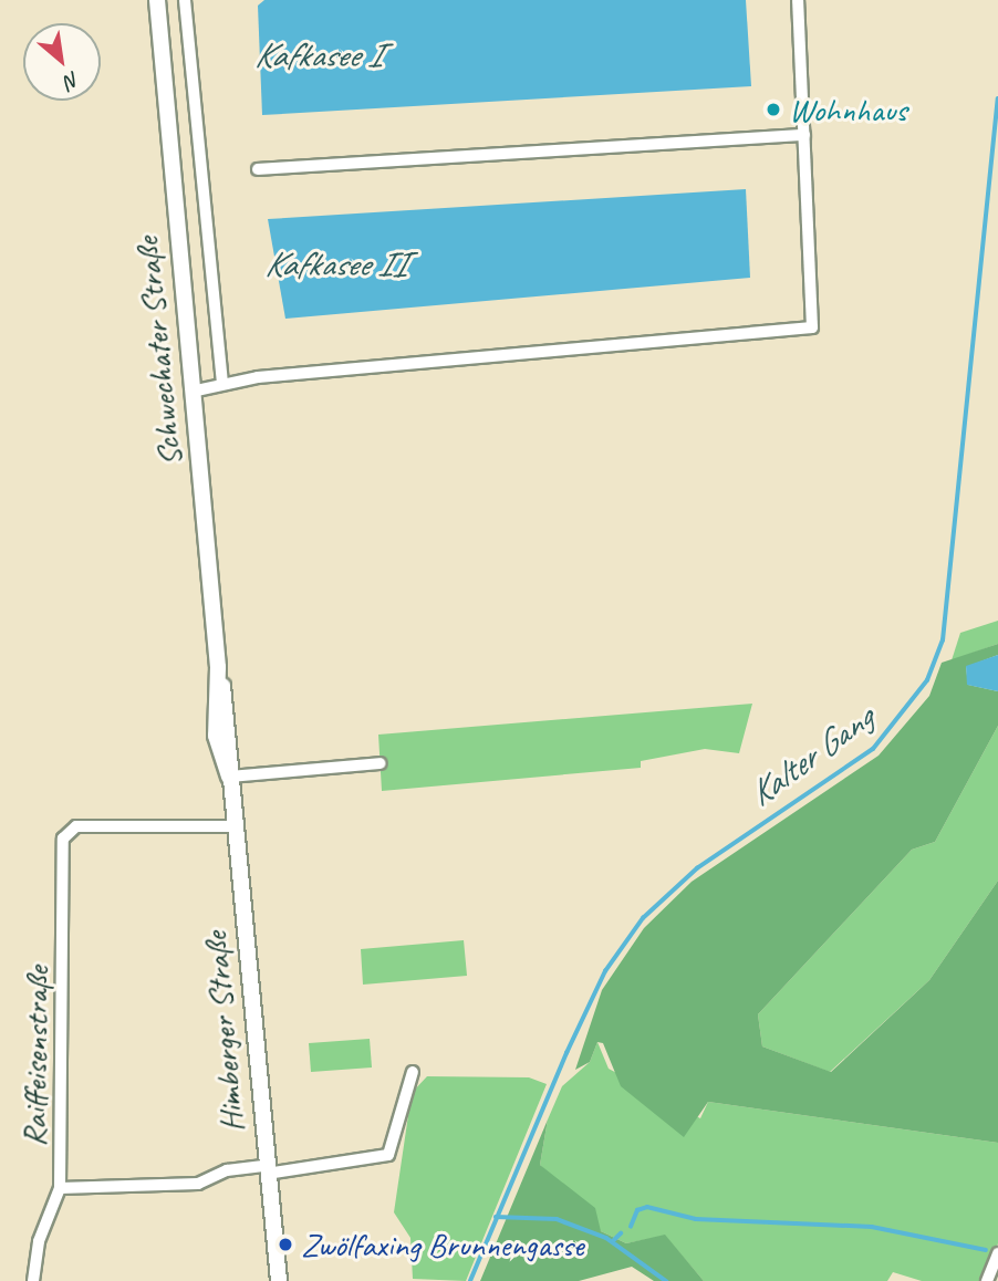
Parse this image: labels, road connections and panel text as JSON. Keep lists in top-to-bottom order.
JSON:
{
  "streets": {
    "main road": ["Schwechater Straße", "Himberger Straße"],
    "street": ["Raiffeisenstraße"]
  },
  "crossings": [
    ["Schwechater Straße", "Himberger Straße"],
    ["Himberger Straße", "Raiffeisenstraße"]
  ],
  "water": ["Kafkasee I", "Kafkasee II", "Kalter Gang"],
  "places": ["Wohnhaus", "Zwölfaxing Brunnengasse"],
  "north": "bottom right"
}
